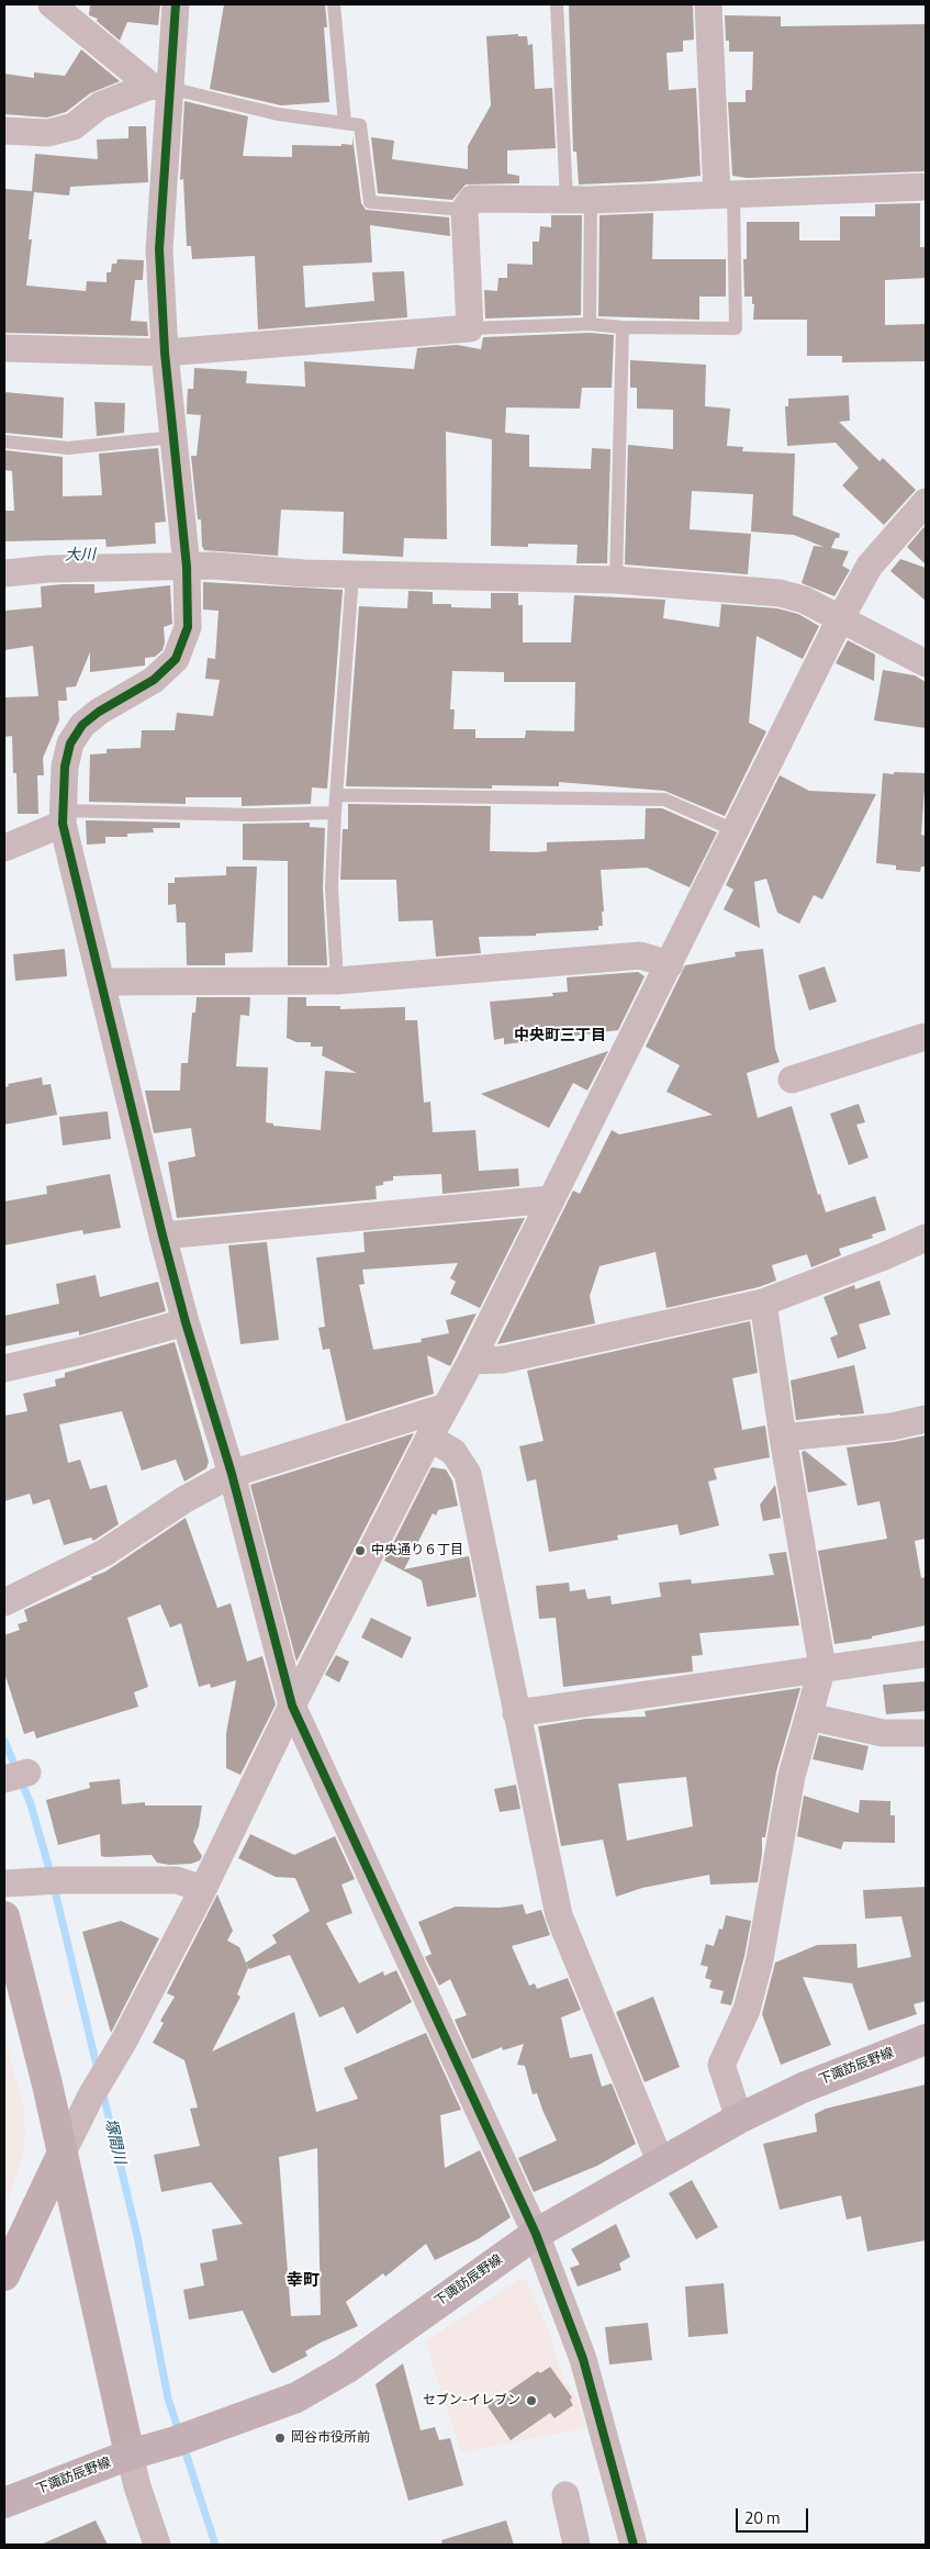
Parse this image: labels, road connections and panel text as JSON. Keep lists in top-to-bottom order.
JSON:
{
  "streets": {
    "main road": ["下諏訪辰野線"]
  },
  "districts": ["中央町三丁目", "幸町"],
  "water": ["大川", "塚間川"],
  "places": ["中央通り６丁目", "セブン-イレブン", "岡谷市役所前"],
  "scale_bar": "20 m"
}
